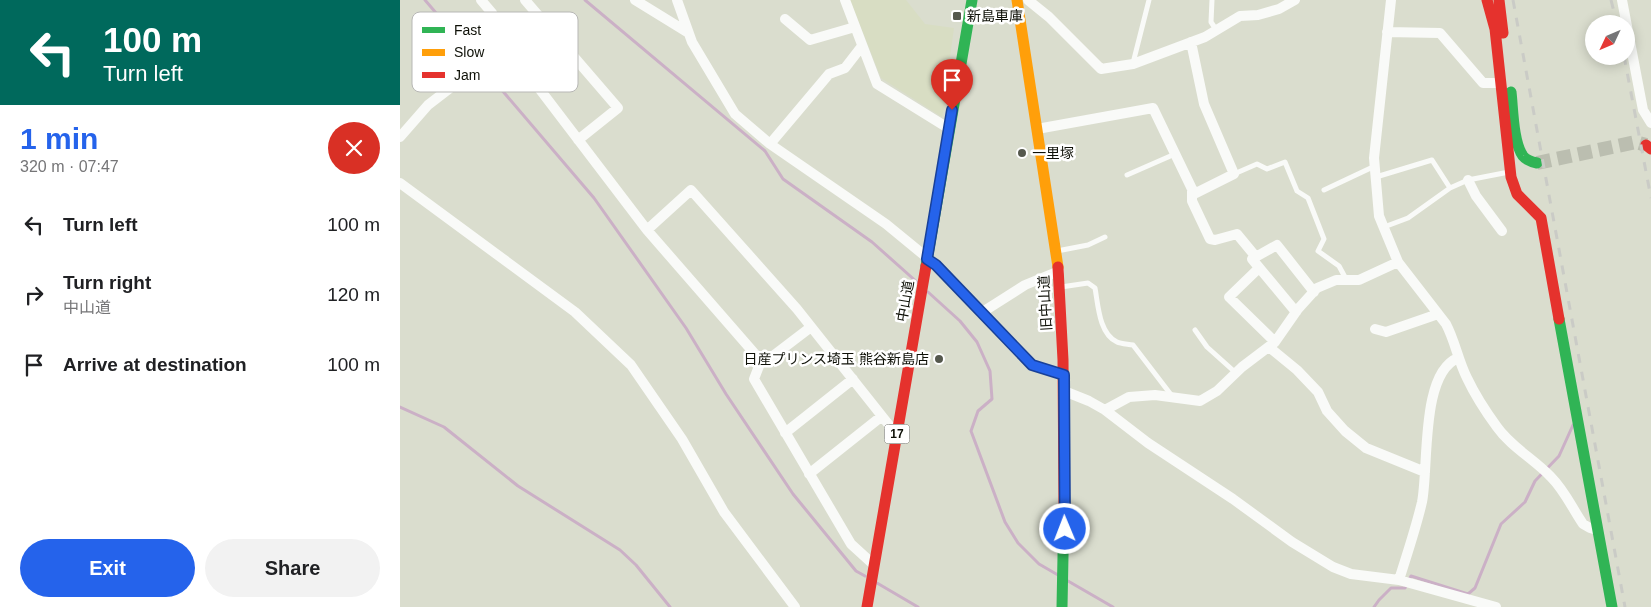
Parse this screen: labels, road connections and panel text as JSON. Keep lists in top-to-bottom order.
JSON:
{
  "streets": {
    "main road": ["中山道", "旧中山道", "17"]
  },
  "places": {
    "transit": ["新島車庫"],
    "other": ["一里塚", "日産プリンス埼玉 熊谷新島店"]
  },
  "legend": ["Fast", "Slow", "Jam"],
  "north": "bottom left",
  "page": {
    "turn": ["100 m", "Turn left"],
    "heading": ["1 min", "320 m · 07:47"],
    "list": [
      {
        "name": "Turn left",
        "value": "100 m"
      },
      {
        "name": "Turn right",
        "note": "中山道",
        "value": "120 m"
      },
      {
        "name": "Arrive at destination",
        "value": "100 m"
      }
    ],
    "buttons": ["Exit", "Share"]
  }
}
